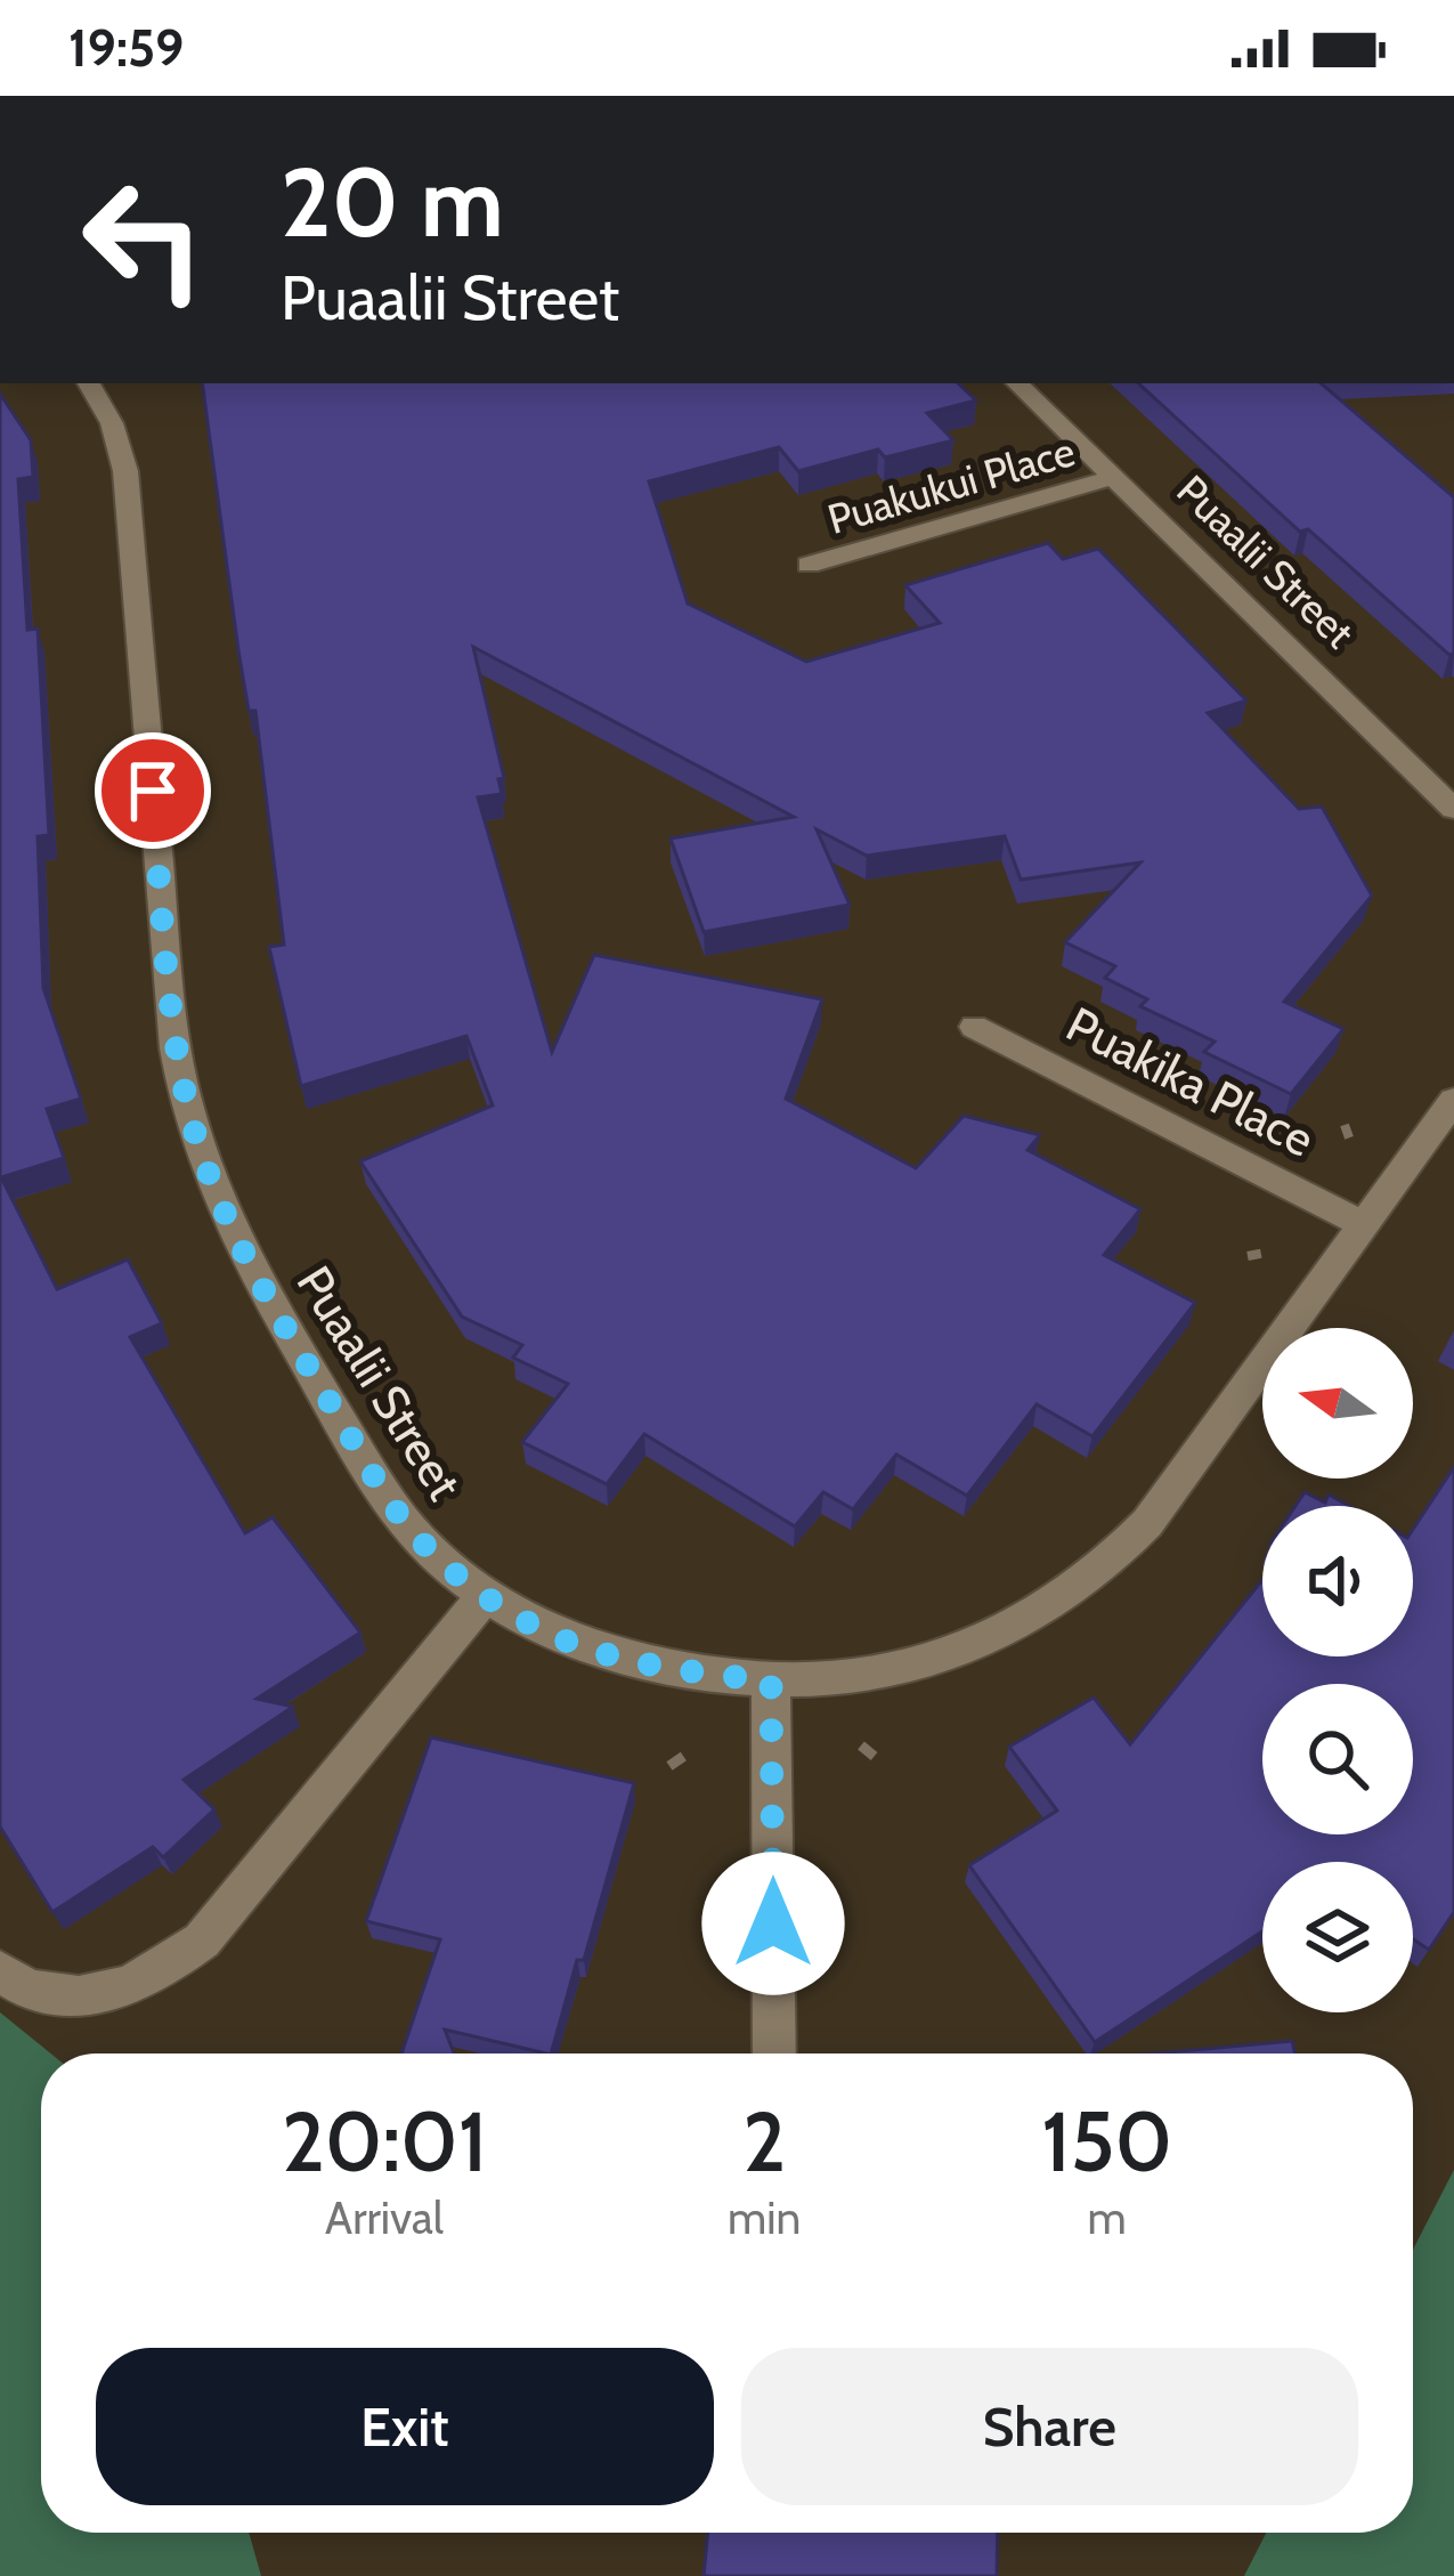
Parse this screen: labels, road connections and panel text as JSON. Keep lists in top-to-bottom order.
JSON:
{
  "streets": {
    "street": ["Puakukui Place", "Puaalii Street", "Puakika Place"]
  },
  "crossings": [
    ["Puakukui Place", "Puaalii Street"],
    ["Puaalii Street", "Puakika Place"]
  ],
  "north": "left",
  "page": {
    "status": "19:59",
    "turn": ["20 m", "Puaalii Street"],
    "eta": [
      "20:01",
      "Arrival",
      "2",
      "min",
      "150",
      "m"
    ],
    "buttons": ["Exit", "Share"]
  }
}
